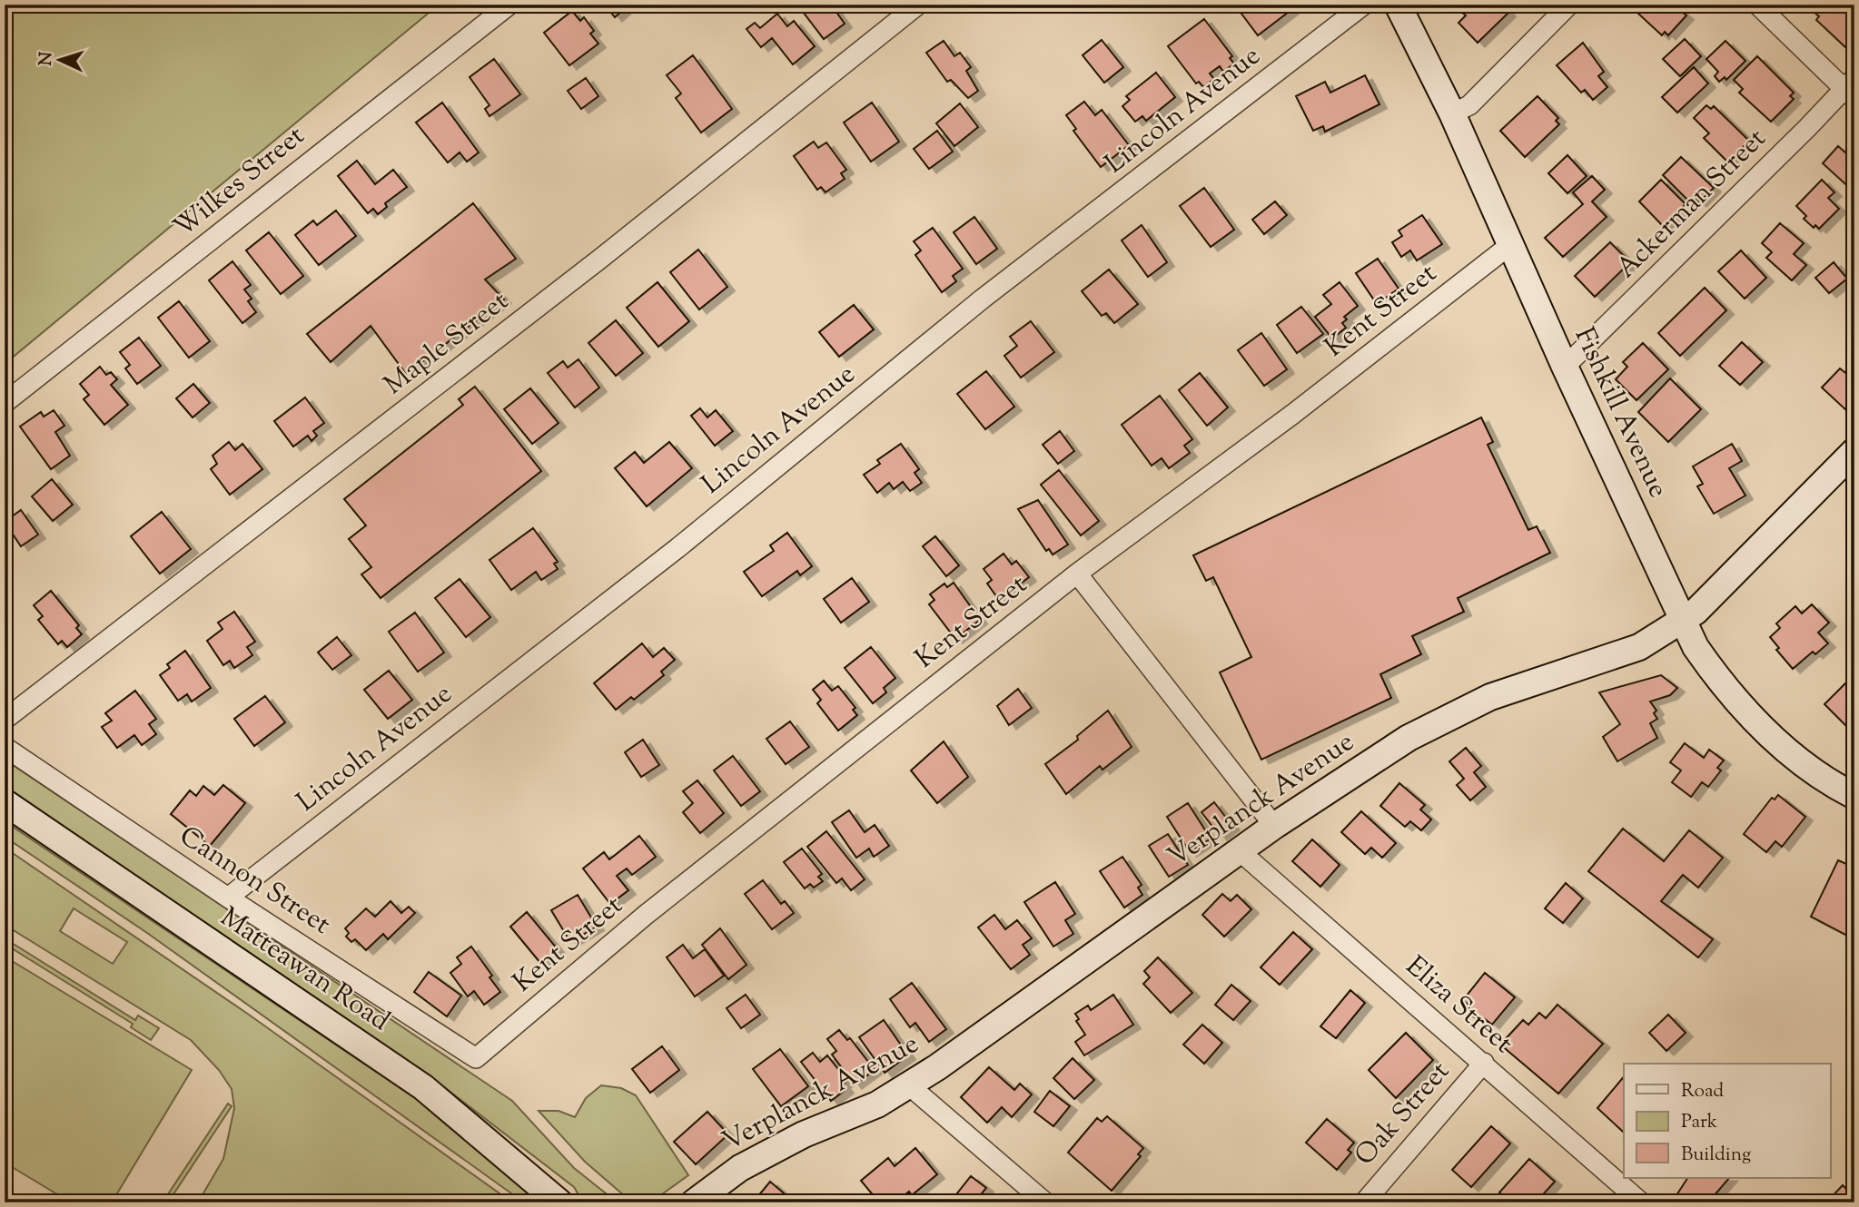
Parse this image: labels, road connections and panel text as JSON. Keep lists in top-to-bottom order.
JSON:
{
  "streets": {
    "street": [
      "Lincoln Avenue",
      "Wilkes Street",
      "Ackerman Street",
      "Kent Street",
      "Maple Street",
      "Fishkill Avenue",
      "Verplanck Avenue",
      "Cannon Street",
      "Matteawan Road",
      "Eliza Street",
      "Oak Street"
    ]
  },
  "crossings": [
    ["Lincoln Avenue", "Cannon Street"],
    ["Ackerman Street", "Fishkill Avenue"],
    ["Kent Street", "Fishkill Avenue"],
    ["Kent Street", "Cannon Street"],
    ["Fishkill Avenue", "Verplanck Avenue"],
    ["Verplanck Avenue", "Eliza Street"],
    ["Eliza Street", "Oak Street"]
  ],
  "legend": ["Road", "Park", "Building"],
  "north": "left"
}
